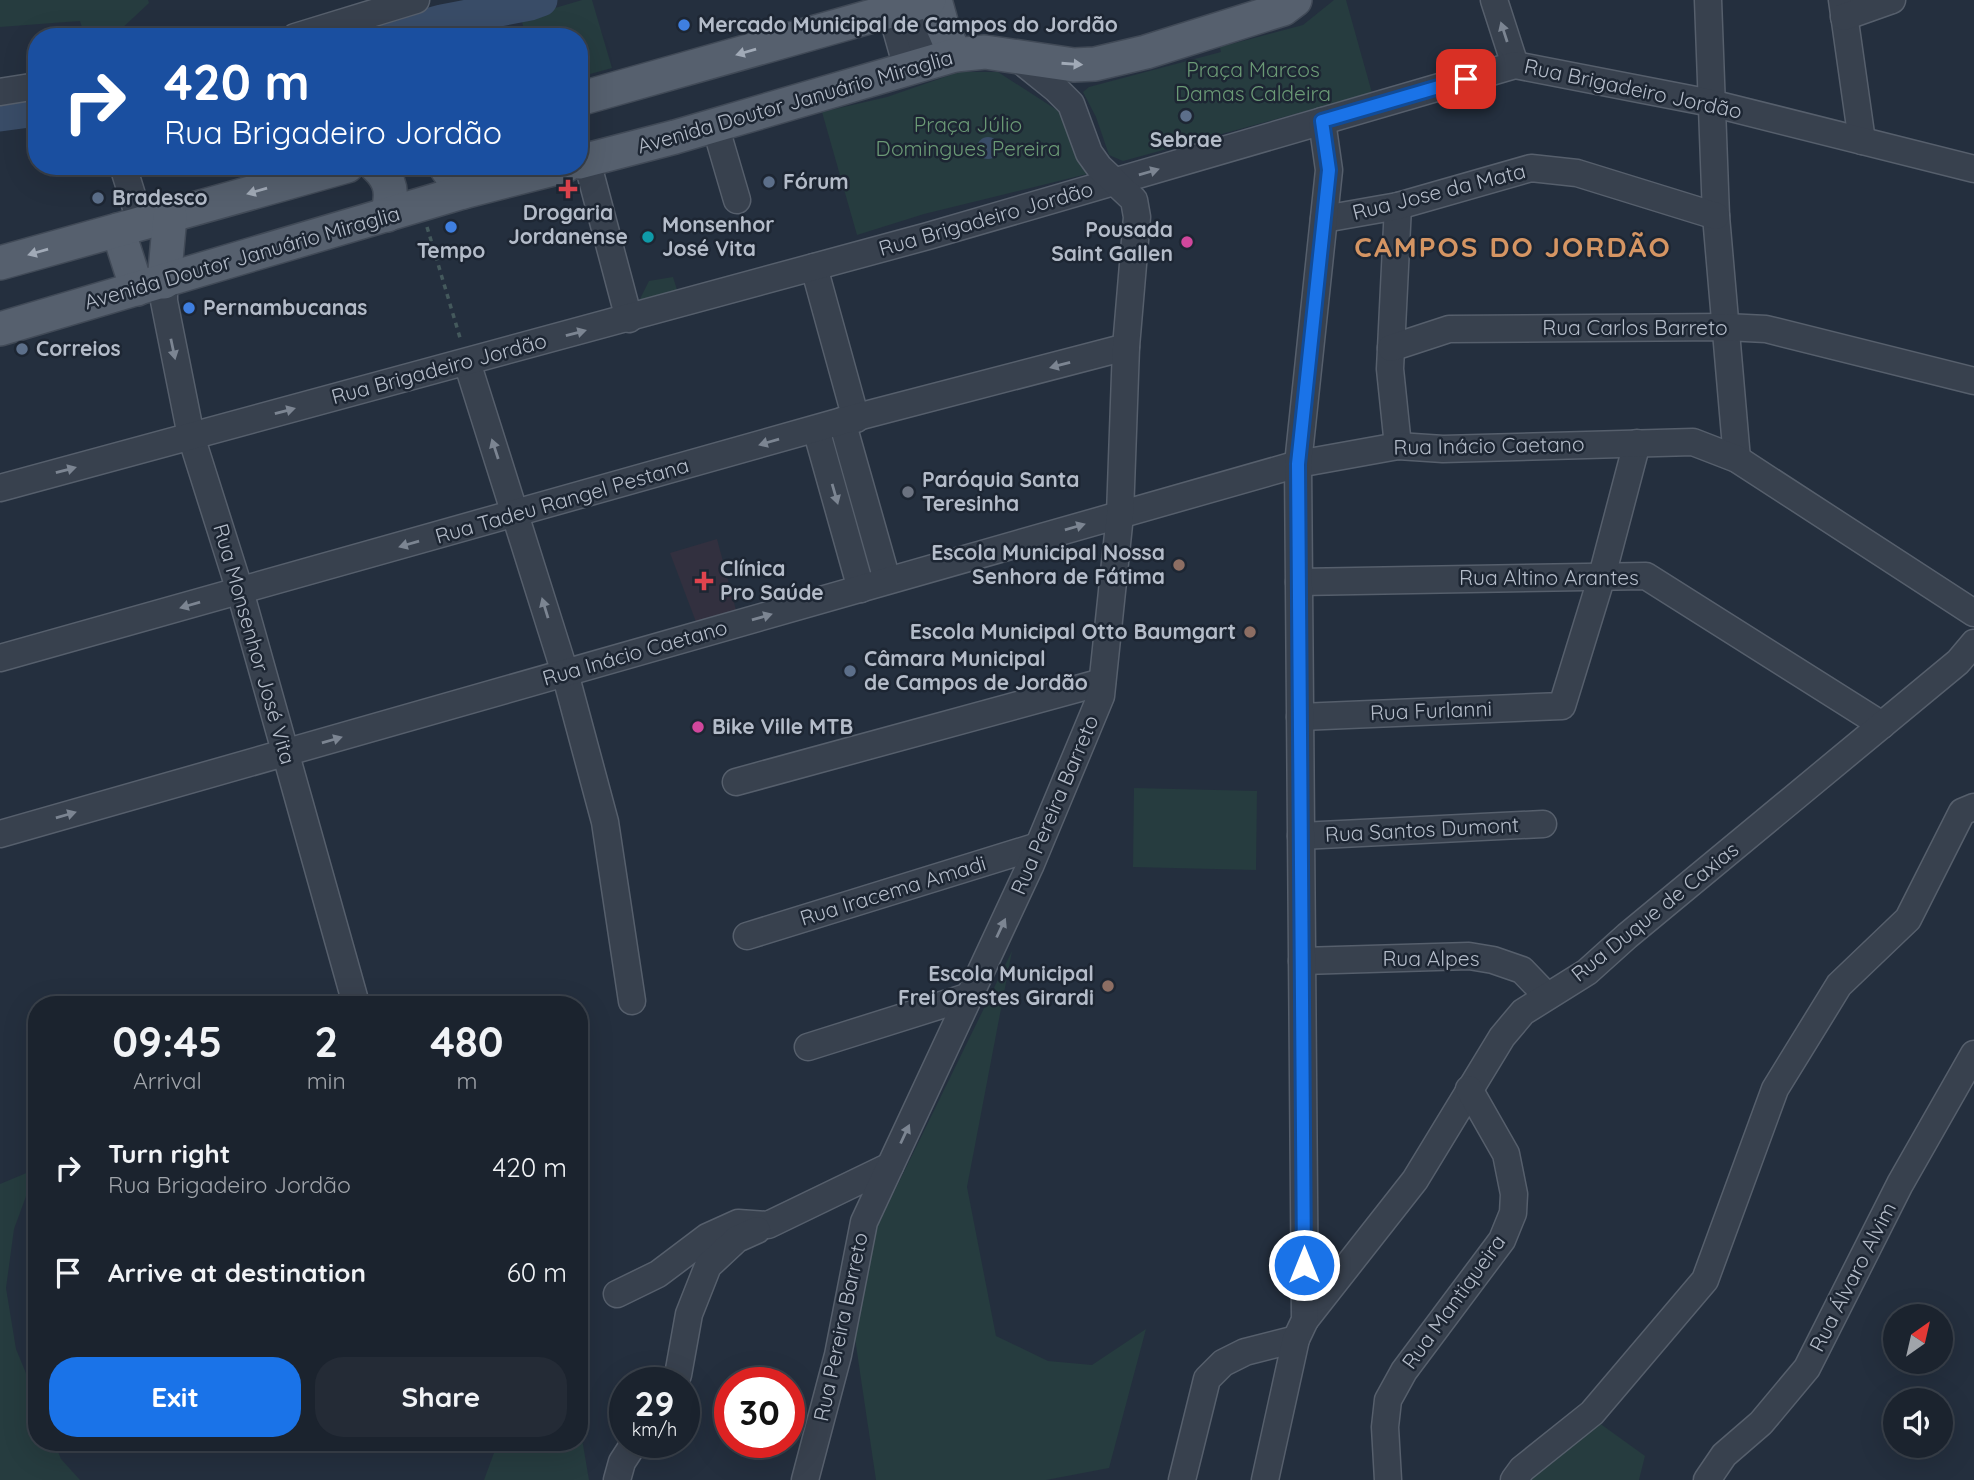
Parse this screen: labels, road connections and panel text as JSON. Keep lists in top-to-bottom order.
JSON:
{
  "streets": {
    "main road": ["Avenida Doutor Januário Miraglia"],
    "street": [
      "Rua Brigadeiro Jordão",
      "Rua Jose da Mata",
      "Rua Carlos Barreto",
      "Rua Inácio Caetano",
      "Rua Tadeu Rangel Pestana",
      "Rua Altino Arantes",
      "Rua Monsenhor José Vita",
      "Rua Furlanni",
      "Rua Pereira Barreto",
      "Rua Santos Dumont",
      "Rua Iracema Amadi",
      "Rua Duque de Caxias",
      "Rua Alpes",
      "Rua Álvaro Alvim",
      "Rua Mantiqueira"
    ]
  },
  "crossings": [
    ["Rua Brigadeiro Jordão", "Rua Monsenhor José Vita"],
    ["Rua Brigadeiro Jordão", "Rua Pereira Barreto"],
    ["Avenida Doutor Januário Miraglia", "Rua Monsenhor José Vita"],
    ["Avenida Doutor Januário Miraglia", "Rua Pereira Barreto"],
    ["Rua Inácio Caetano", "Rua Monsenhor José Vita"],
    ["Rua Inácio Caetano", "Rua Pereira Barreto"],
    ["Rua Tadeu Rangel Pestana", "Rua Monsenhor José Vita"],
    ["Rua Tadeu Rangel Pestana", "Rua Pereira Barreto"],
    ["Rua Altino Arantes", "Rua Furlanni"],
    ["Rua Altino Arantes", "Rua Duque de Caxias"],
    ["Rua Pereira Barreto", "Rua Iracema Amadi"],
    ["Rua Duque de Caxias", "Rua Alpes"],
    ["Rua Duque de Caxias", "Rua Mantiqueira"]
  ],
  "one_way": ["Rua Brigadeiro Jordão", "Rua Tadeu Rangel Pestana"],
  "districts": ["CAMPOS DO JORDÃO"],
  "parks": ["Praça Marcos Damas Caldeira", "Praça Júlio Domingues Pereira"],
  "places": {
    "other": [
      "Mercado Municipal de Campos do Jordão",
      "Sebrae",
      "Fórum",
      "Bradesco",
      "Tempo",
      "Monsenhor José Vita",
      "Pousada Saint Gallen",
      "Pernambucanas",
      "Correios",
      "Paróquia Santa Teresinha",
      "Escola Municipal Nossa Senhora de Fátima",
      "Escola Municipal Otto Baumgart",
      "Câmara Municipal de Campos de Jordão",
      "Bike Ville MTB",
      "Escola Municipal Frei Orestes Girardi"
    ],
    "health": ["Drogaria Jordanense", "Clínica Pro Saúde"]
  },
  "north": "top right",
  "page": {
    "turn": ["420 m", "Rua Brigadeiro Jordão"],
    "eta": [
      "09:45",
      "Arrival",
      "2",
      "min",
      "480",
      "m"
    ],
    "list": [
      {
        "name": "Turn right",
        "note": "Rua Brigadeiro Jordão",
        "value": "420 m"
      },
      {
        "name": "Arrive at destination",
        "value": "60 m"
      }
    ],
    "buttons": ["Exit", "Share"],
    "speed": "29 km/h",
    "limit": "30"
  }
}
